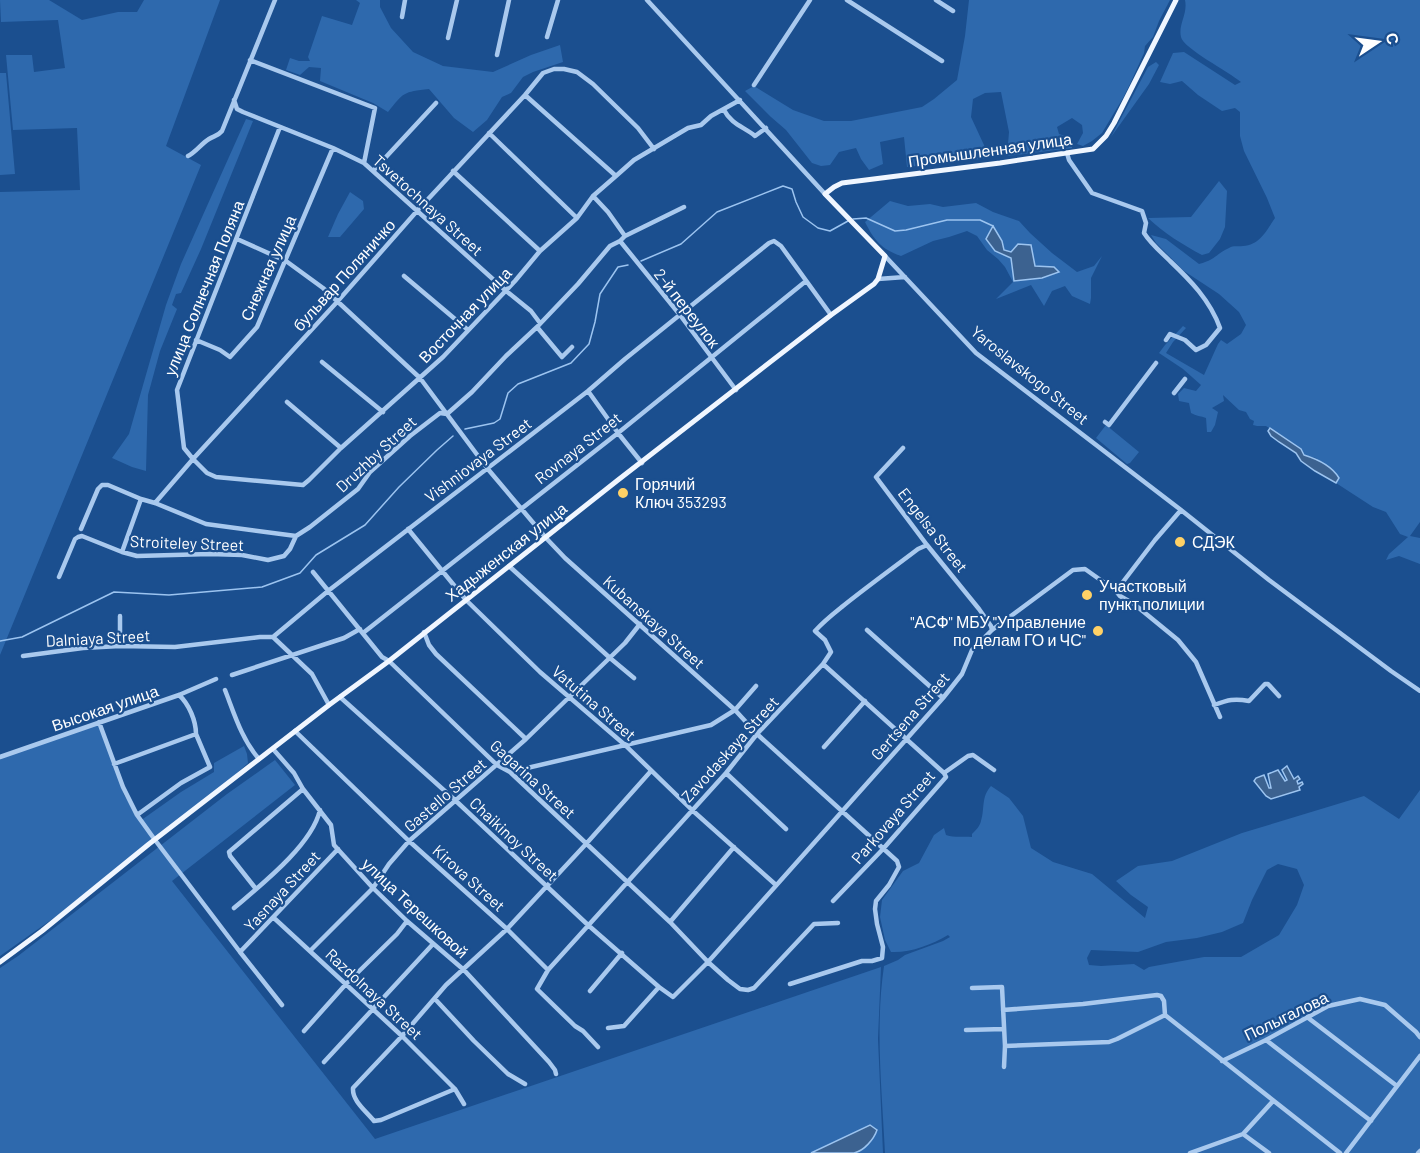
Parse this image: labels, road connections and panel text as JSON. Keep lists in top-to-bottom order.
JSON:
{
  "streets": {
    "main road": ["Промышленная улица", "Yaroslavskogo Street", "Хадыженская улица"],
    "street": [
      "Tsvetochnaya Street",
      "Снежная улица",
      "бульвар Поляничко",
      "улица Солнечная Поляна",
      "2-й переулок",
      "Восточная улица",
      "Rovnaya Street",
      "Druzhby Street",
      "Vishniovaya Street",
      "Engelsa Street",
      "Stroiteley Street",
      "Kubanskaya Street",
      "Dalniaya Street",
      "Vatutina Street",
      "Высокая улица",
      "Gertsena Street",
      "Zavodaskaya Street",
      "Gagarina Street",
      "Gastello Street",
      "Parkovaya Street",
      "Chaikinoy Street",
      "Kirova Street",
      "Yasnaya Street",
      "улица Терешковой",
      "Razdolnaya Street",
      "Полыгалова"
    ]
  },
  "crossings": [
    ["Промышленная улица", "Yaroslavskogo Street"],
    ["Tsvetochnaya Street", "Снежная улица"],
    ["Tsvetochnaya Street", "бульвар Поляничко"],
    ["Tsvetochnaya Street", "улица Солнечная Поляна"],
    ["Tsvetochnaya Street", "Восточная улица"],
    ["Tsvetochnaya Street", "Druzhby Street"],
    ["Снежная улица", "улица Солнечная Поляна"],
    ["Снежная улица", "Kubanskaya Street"],
    ["бульвар Поляничко", "улица Солнечная Поляна"],
    ["бульвар Поляничко", "Восточная улица"],
    ["бульвар Поляничко", "Kubanskaya Street"],
    ["улица Солнечная Поляна", "Восточная улица"],
    ["улица Солнечная Поляна", "Kubanskaya Street"],
    ["2-й переулок", "Rovnaya Street"],
    ["2-й переулок", "Druzhby Street"],
    ["2-й переулок", "Vishniovaya Street"],
    ["2-й переулок", "Хадыженская улица"],
    ["Восточная улица", "Yaroslavskogo Street"],
    ["Восточная улица", "Kubanskaya Street"],
    ["Rovnaya Street", "Vishniovaya Street"],
    ["Rovnaya Street", "Kubanskaya Street"],
    ["Rovnaya Street", "Vatutina Street"],
    ["Rovnaya Street", "Gagarina Street"],
    ["Druzhby Street", "Stroiteley Street"],
    ["Druzhby Street", "Kubanskaya Street"],
    ["Vishniovaya Street", "Kubanskaya Street"],
    ["Vishniovaya Street", "Dalniaya Street"],
    ["Vishniovaya Street", "Vatutina Street"],
    ["Vishniovaya Street", "Gagarina Street"],
    ["Engelsa Street", "Gertsena Street"],
    ["Хадыженская улица", "Kubanskaya Street"],
    ["Хадыженская улица", "Vatutina Street"],
    ["Хадыженская улица", "Gagarina Street"],
    ["Хадыженская улица", "Chaikinoy Street"],
    ["Хадыженская улица", "Kirova Street"],
    ["Хадыженская улица", "улица Терешковой"],
    ["Kubanskaya Street", "Gertsena Street"],
    ["Kubanskaya Street", "Zavodaskaya Street"],
    ["Kubanskaya Street", "Gastello Street"],
    ["Kubanskaya Street", "Parkovaya Street"],
    ["Vatutina Street", "Gertsena Street"],
    ["Vatutina Street", "Zavodaskaya Street"],
    ["Vatutina Street", "Gastello Street"],
    ["Gertsena Street", "Gagarina Street"],
    ["Gertsena Street", "Chaikinoy Street"],
    ["Zavodaskaya Street", "Gagarina Street"],
    ["Zavodaskaya Street", "Chaikinoy Street"],
    ["Zavodaskaya Street", "Kirova Street"],
    ["Gagarina Street", "Gastello Street"],
    ["Gastello Street", "Chaikinoy Street"],
    ["Gastello Street", "Kirova Street"],
    ["Gastello Street", "улица Терешковой"],
    ["Gastello Street", "Razdolnaya Street"],
    ["Yasnaya Street", "улица Терешковой"],
    ["Yasnaya Street", "Razdolnaya Street"]
  ],
  "places": [
    "Горячий Ключ 353293",
    "СДЭК",
    "Участковый пункт полиции",
    "\"АСФ\" МБУ \"Управление по делам ГО и ЧС\""
  ],
  "north": "right"
}
